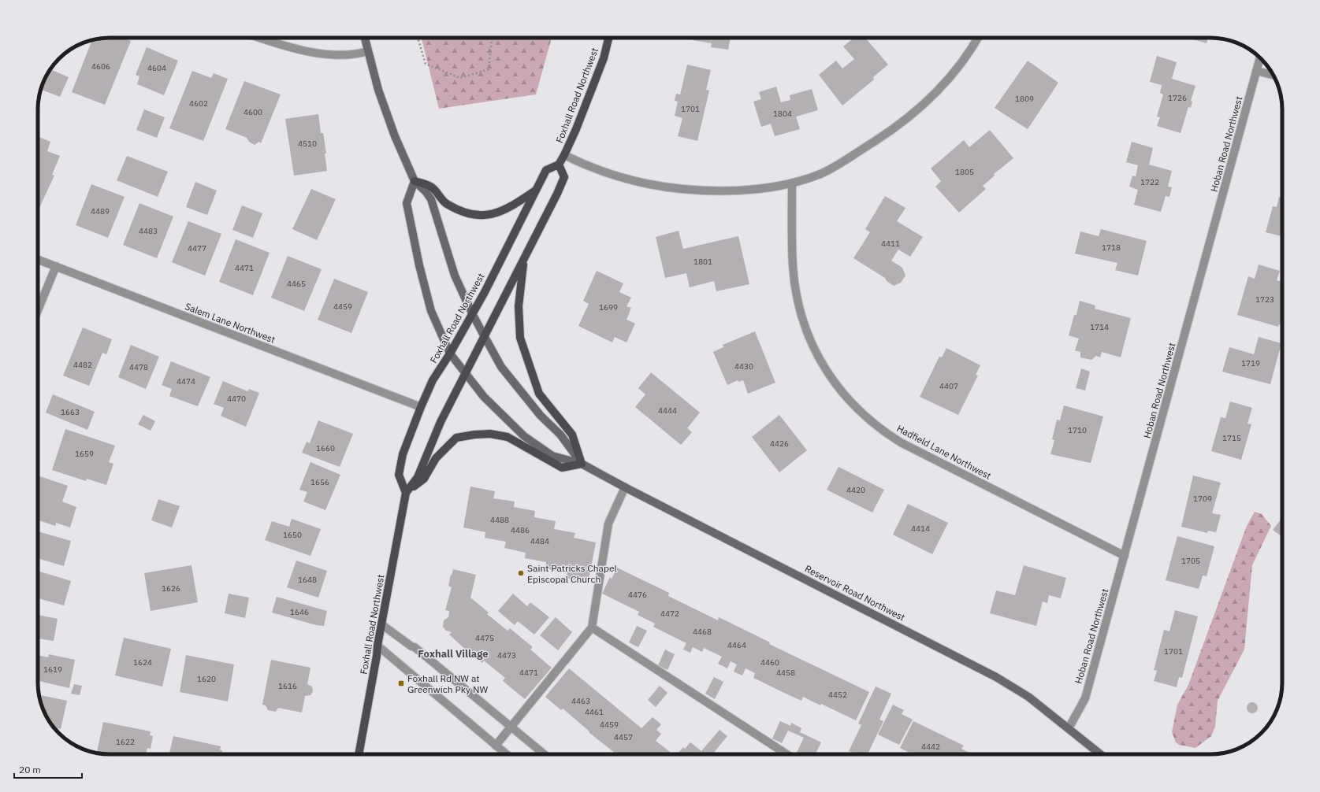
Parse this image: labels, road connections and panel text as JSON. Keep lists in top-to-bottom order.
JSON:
{
  "streets": {
    "main road": ["Foxhall Road Northwest", "Reservoir Road Northwest"],
    "street": ["Hoban Road Northwest", "Salem Lane Northwest", "Hadfield Lane Northwest"]
  },
  "crossings": [
    ["Foxhall Road Northwest", "Salem Lane Northwest"],
    ["Foxhall Road Northwest", "Reservoir Road Northwest"],
    ["Hoban Road Northwest", "Hadfield Lane Northwest"],
    ["Hoban Road Northwest", "Reservoir Road Northwest"]
  ],
  "districts": ["Foxhall Village"],
  "places": {
    "other": ["Saint Patricks Chapel Episcopal Church"],
    "transit": ["Foxhall Rd NW at Greenwich Pky NW"]
  },
  "house_numbers": [
    "4606",
    "4604",
    "1726",
    "1809",
    "4602",
    "1701",
    "4600",
    "1804",
    "4510",
    "1805",
    "1722",
    "4489",
    "4483",
    "4411",
    "1718",
    "4477",
    "1801",
    "4471",
    "4465",
    "1723",
    "4459",
    "1699",
    "1714",
    "1719",
    "4482",
    "4430",
    "4478",
    "4474",
    "4407",
    "4470",
    "4444",
    "1663",
    "1710",
    "1715",
    "4426",
    "1660",
    "1659",
    "1656",
    "4420",
    "1709",
    "4488",
    "4414",
    "4486",
    "1650",
    "4484",
    "1705",
    "1648",
    "1626",
    "4476",
    "1646",
    "4472",
    "4468",
    "4475",
    "4464",
    "1701",
    "4473",
    "1624",
    "4460",
    "1619",
    "4471",
    "4458",
    "1620",
    "1616",
    "4452",
    "4463",
    "4461",
    "4459",
    "4457",
    "1622",
    "4442"
  ],
  "scale_bar": "20 m"
}
